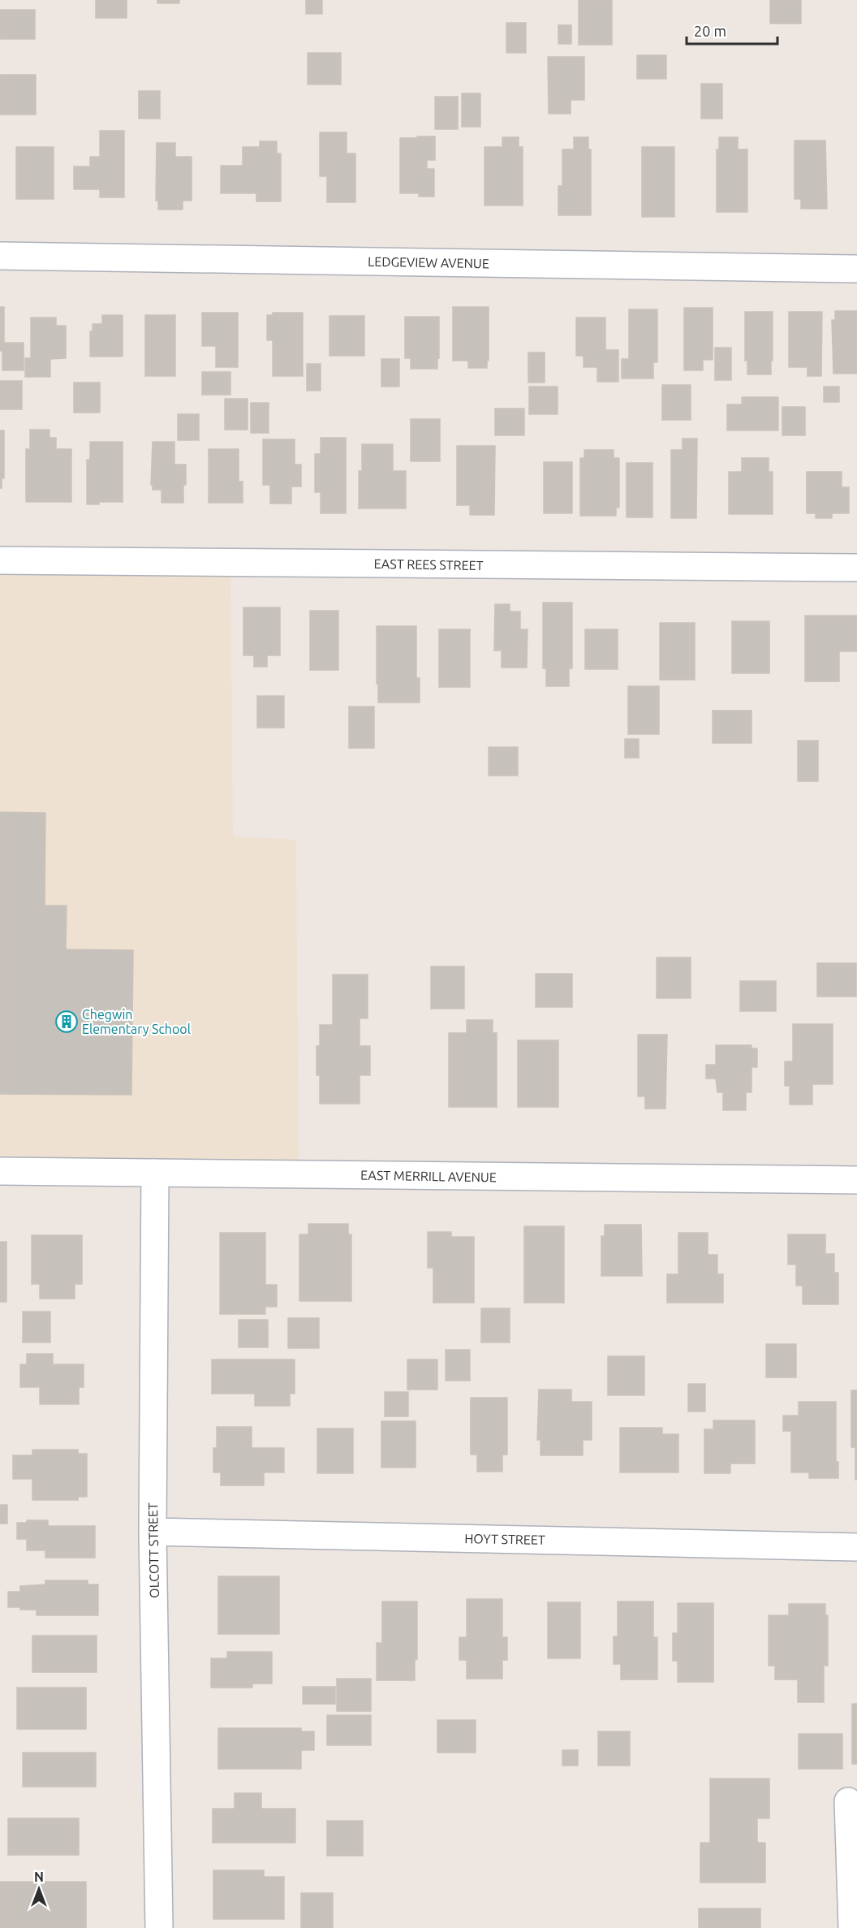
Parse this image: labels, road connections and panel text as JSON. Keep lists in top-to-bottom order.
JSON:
{
  "streets": {
    "street": [
      "LEDGEVIEW AVENUE",
      "EAST REES STREET",
      "EAST MERRILL AVENUE",
      "HOYT STREET",
      "OLCOTT STREET"
    ]
  },
  "crossings": [
    ["EAST MERRILL AVENUE", "OLCOTT STREET"],
    ["HOYT STREET", "OLCOTT STREET"]
  ],
  "places": {
    "building": ["Chegwin Elementary School"]
  },
  "scale_bar": "20 m",
  "north": "top"
}
